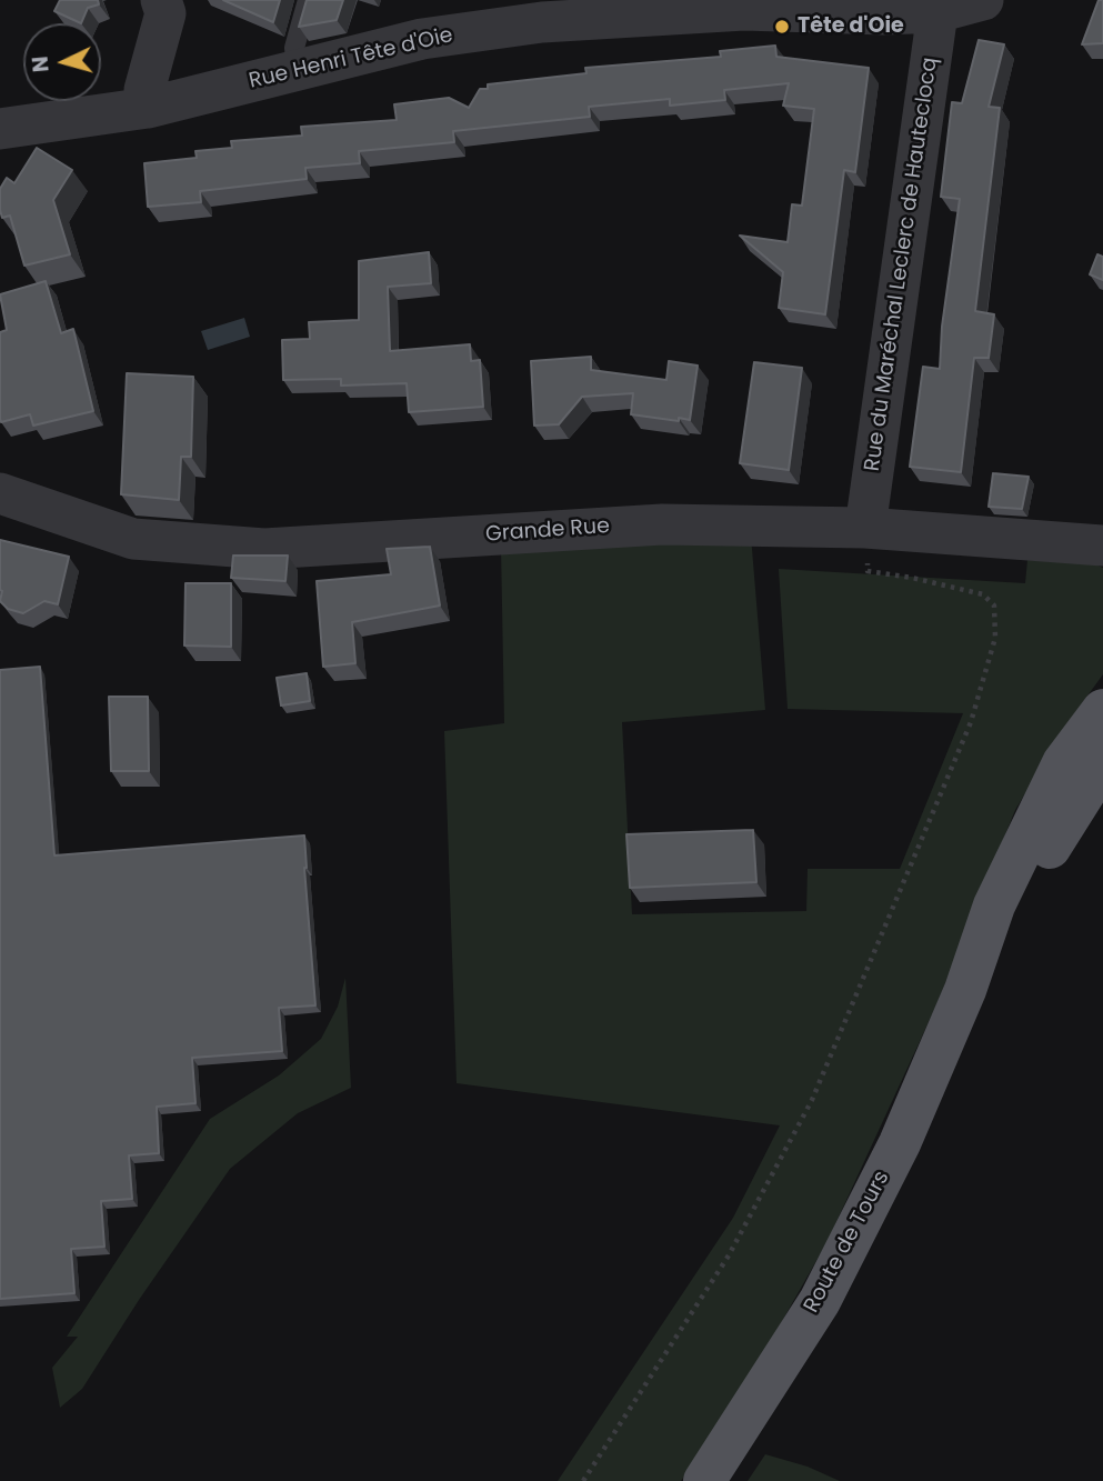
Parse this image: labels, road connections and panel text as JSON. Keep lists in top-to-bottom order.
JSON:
{
  "streets": {
    "main road": ["Route de Tours"],
    "street": ["Rue Henri Tête d'Oie", "Rue du Maréchal Leclerc de Hauteclocq", "Grande Rue"]
  },
  "crossings": [
    ["Rue Henri Tête d'Oie", "Rue du Maréchal Leclerc de Hauteclocq"],
    ["Rue du Maréchal Leclerc de Hauteclocq", "Grande Rue"]
  ],
  "places": ["Tête d'Oie"],
  "north": "left"
}
